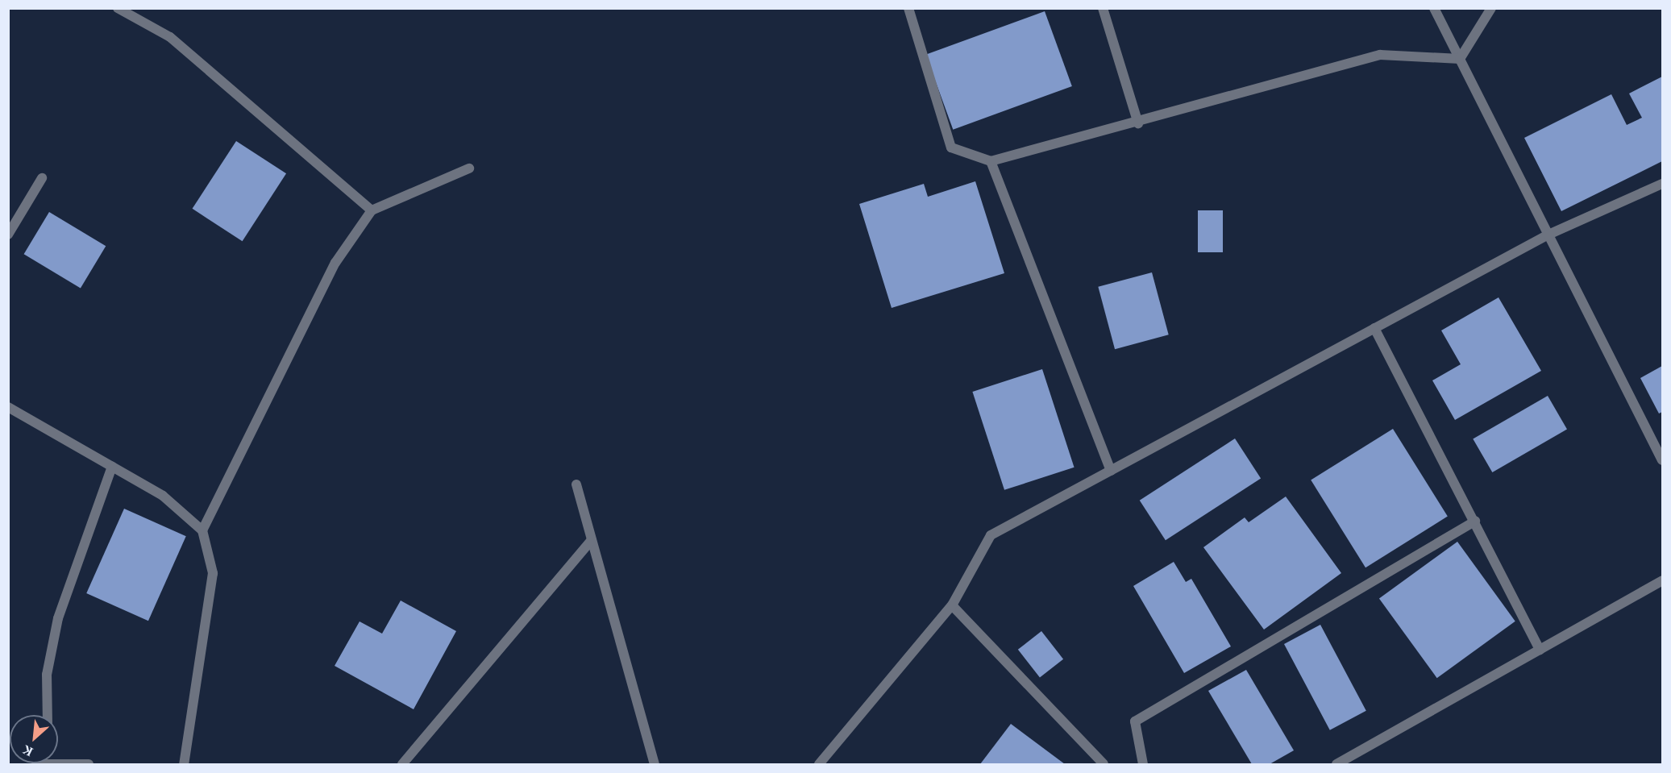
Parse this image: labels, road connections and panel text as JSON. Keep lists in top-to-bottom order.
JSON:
{
  "north": "bottom left"
}
